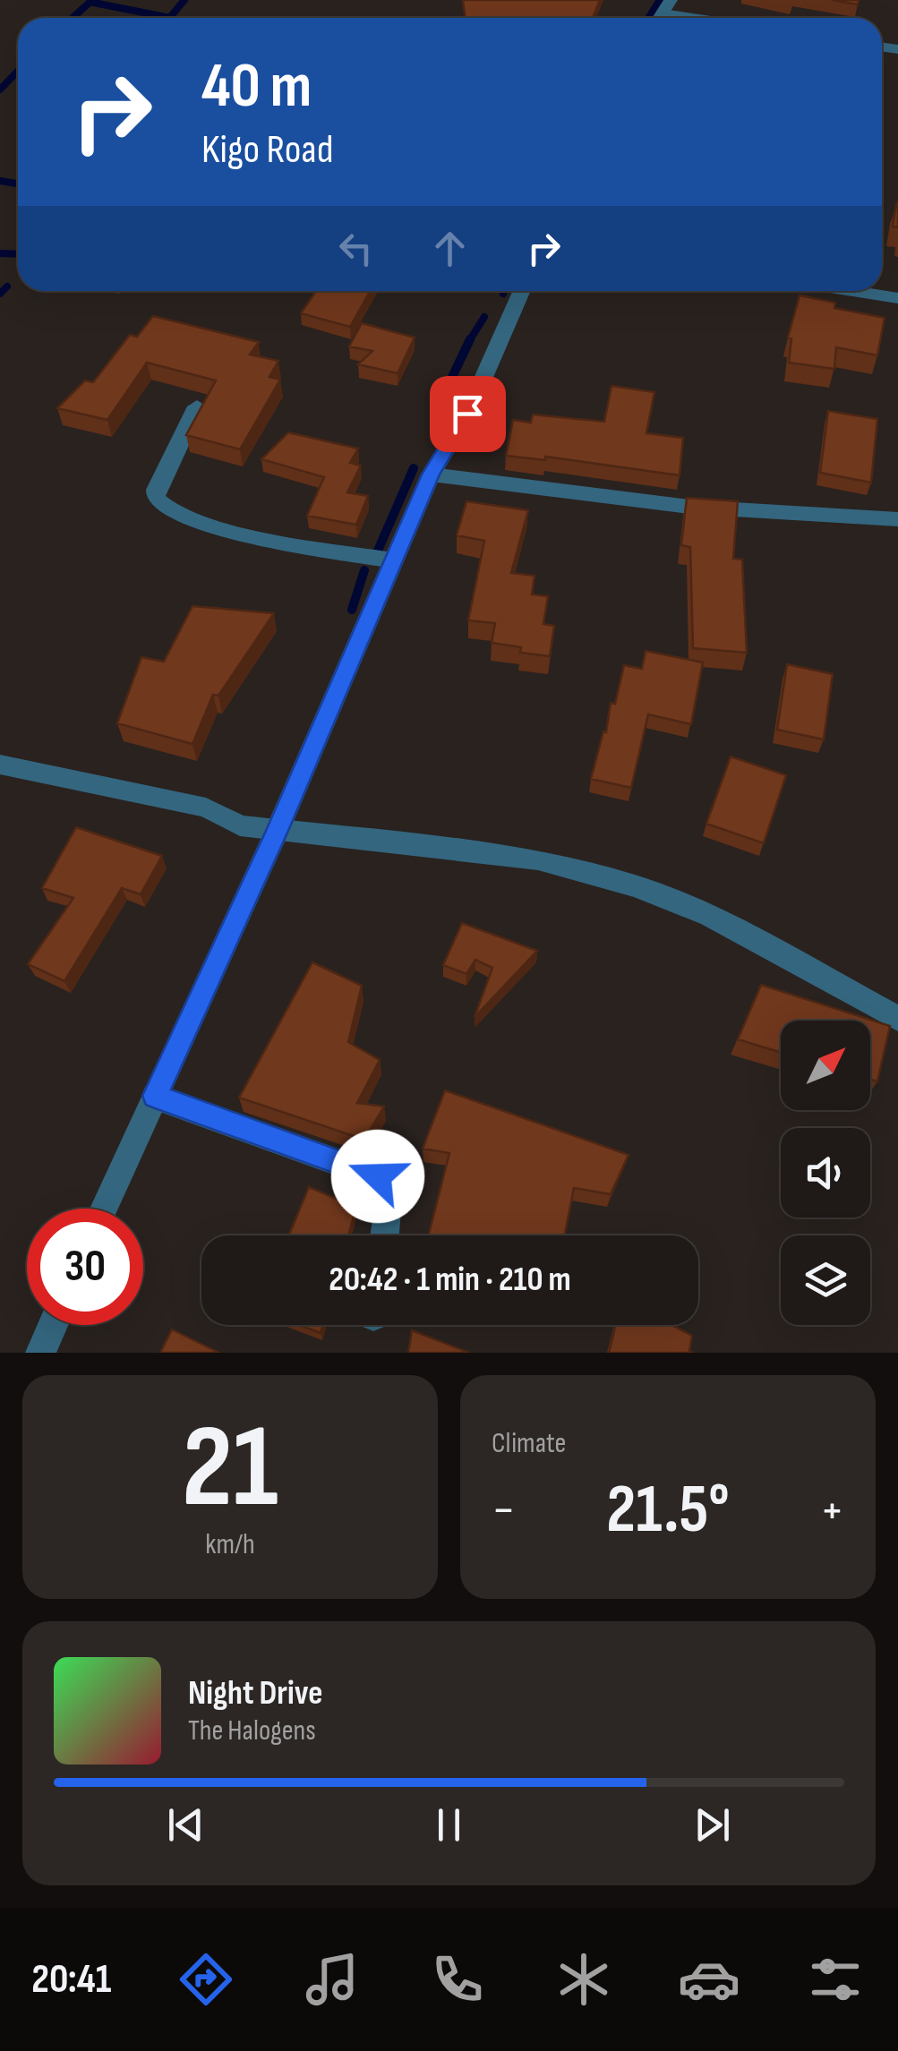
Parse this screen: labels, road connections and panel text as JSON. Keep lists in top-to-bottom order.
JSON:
{
  "north": "top right",
  "page": {
    "turn": ["40 m", "Kigo Road"],
    "limit": "30",
    "trip": "20:42 · 1 min · 210 m",
    "tile": [
      ["21", "km/h"],
      "Climate"
    ],
    "heat": ["−", "21.5°", "+"],
    "song": ["Night Drive", "The Halogens"],
    "tabs": "20:41"
  }
}
